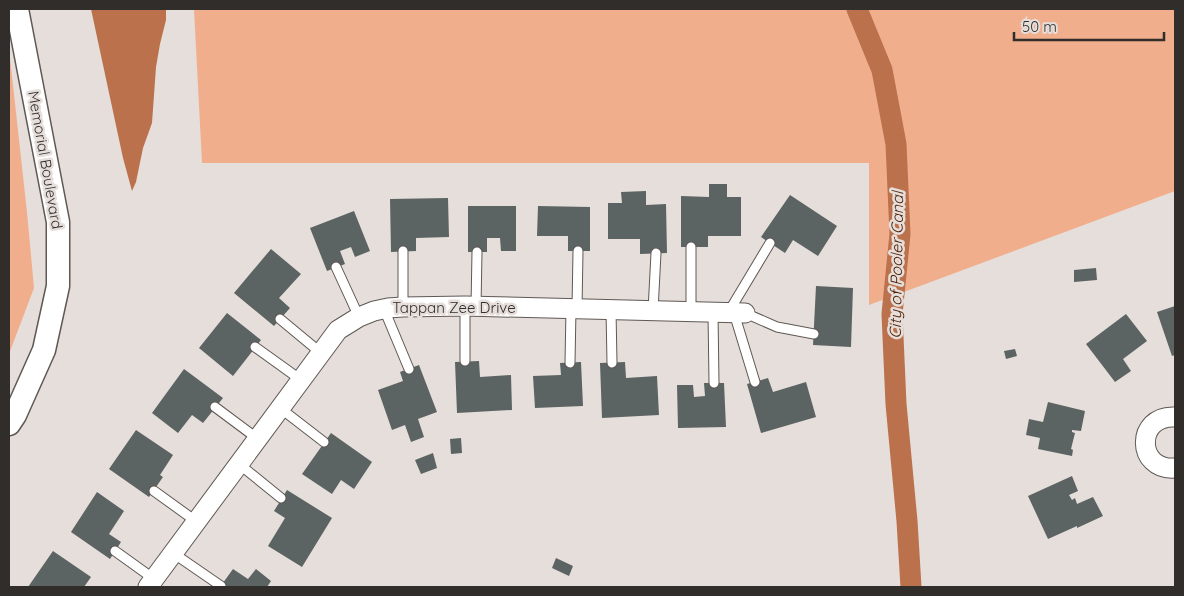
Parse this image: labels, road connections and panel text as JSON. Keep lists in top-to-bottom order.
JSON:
{
  "streets": {
    "street": ["Memorial Boulevard", "Tappan Zee Drive"]
  },
  "water": ["City of Pooler Canal"],
  "scale_bar": "50 m"
}
